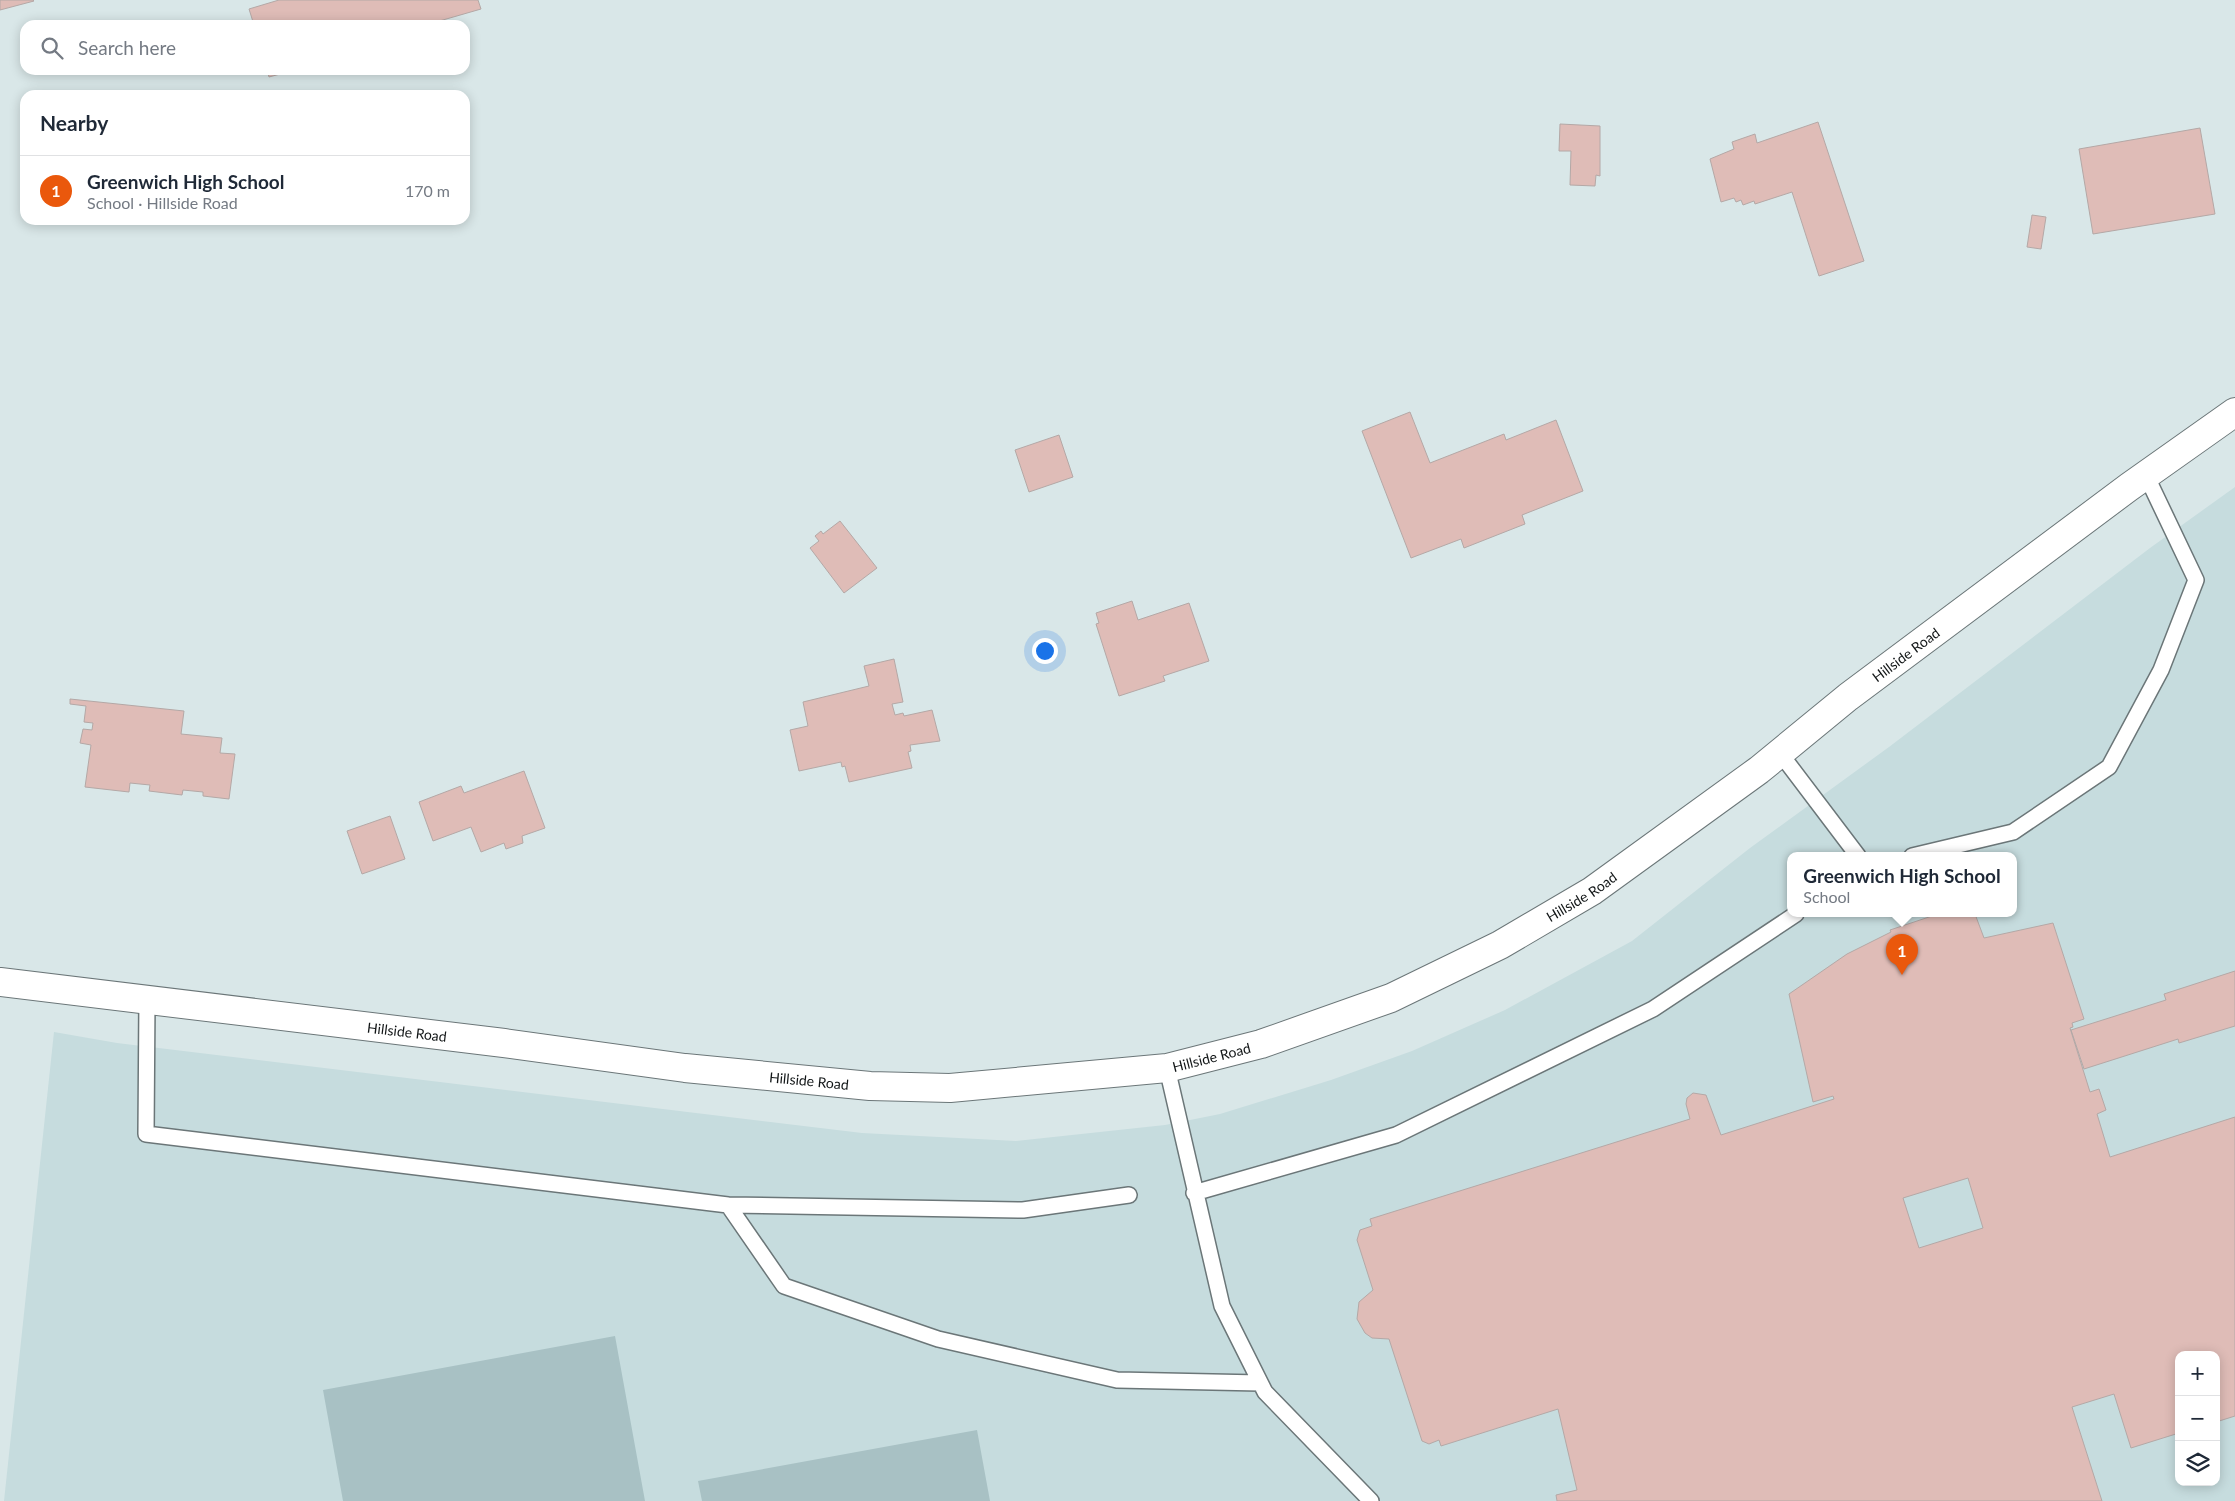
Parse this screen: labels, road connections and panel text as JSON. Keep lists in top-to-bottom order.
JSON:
{
  "streets": {
    "street": ["Hillside Road"]
  },
  "page": {
    "search": "Search here",
    "heading": "Nearby",
    "list": [
      {
        "mark": "1",
        "name": "Greenwich High School",
        "note": "School · Hillside Road",
        "value": "170 m"
      }
    ],
    "popup": ["Greenwich High School", "School"],
    "pins": "1",
    "map_buttons": ["+", "−"]
  }
}
